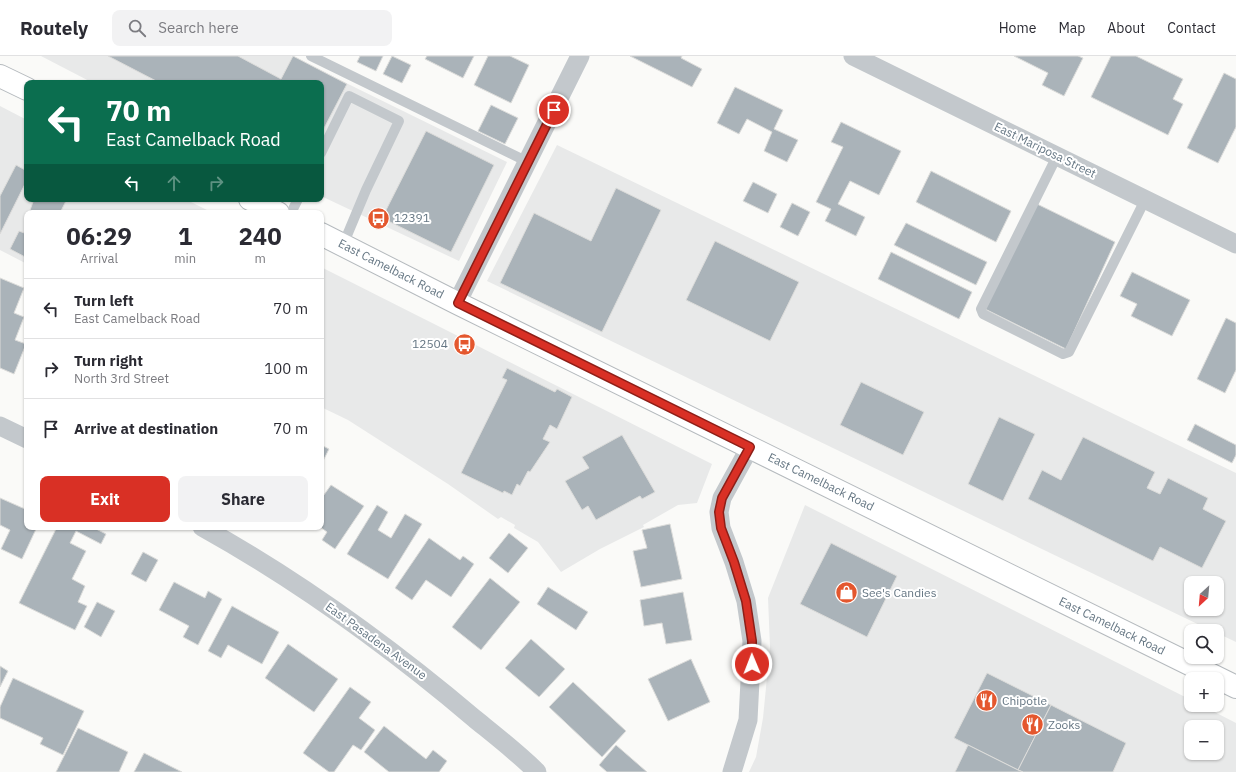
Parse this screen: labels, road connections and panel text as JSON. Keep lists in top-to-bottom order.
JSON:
{
  "streets": {
    "main road": ["East Camelback Road"],
    "street": ["East Mariposa Street", "East Pasadena Avenue"]
  },
  "places": {
    "bus stop": ["12391", "12504"],
    "shop": ["See's Candies"],
    "restaurant": ["Chipotle", "Zooks"]
  },
  "north": "bottom left",
  "page": {
    "header": "Routely",
    "search": "Search here",
    "nav": [
      "Home",
      "Map",
      "About",
      "Contact"
    ],
    "turn": ["70 m", "East Camelback Road"],
    "eta": [
      "06:29",
      "Arrival",
      "1",
      "min",
      "240",
      "m"
    ],
    "list": [
      {
        "name": "Turn left",
        "note": "East Camelback Road",
        "value": "70 m"
      },
      {
        "name": "Turn right",
        "note": "North 3rd Street",
        "value": "100 m"
      },
      {
        "name": "Arrive at destination",
        "value": "70 m"
      }
    ],
    "buttons": ["Exit", "Share"],
    "map_buttons": ["+", "−"]
  }
}
